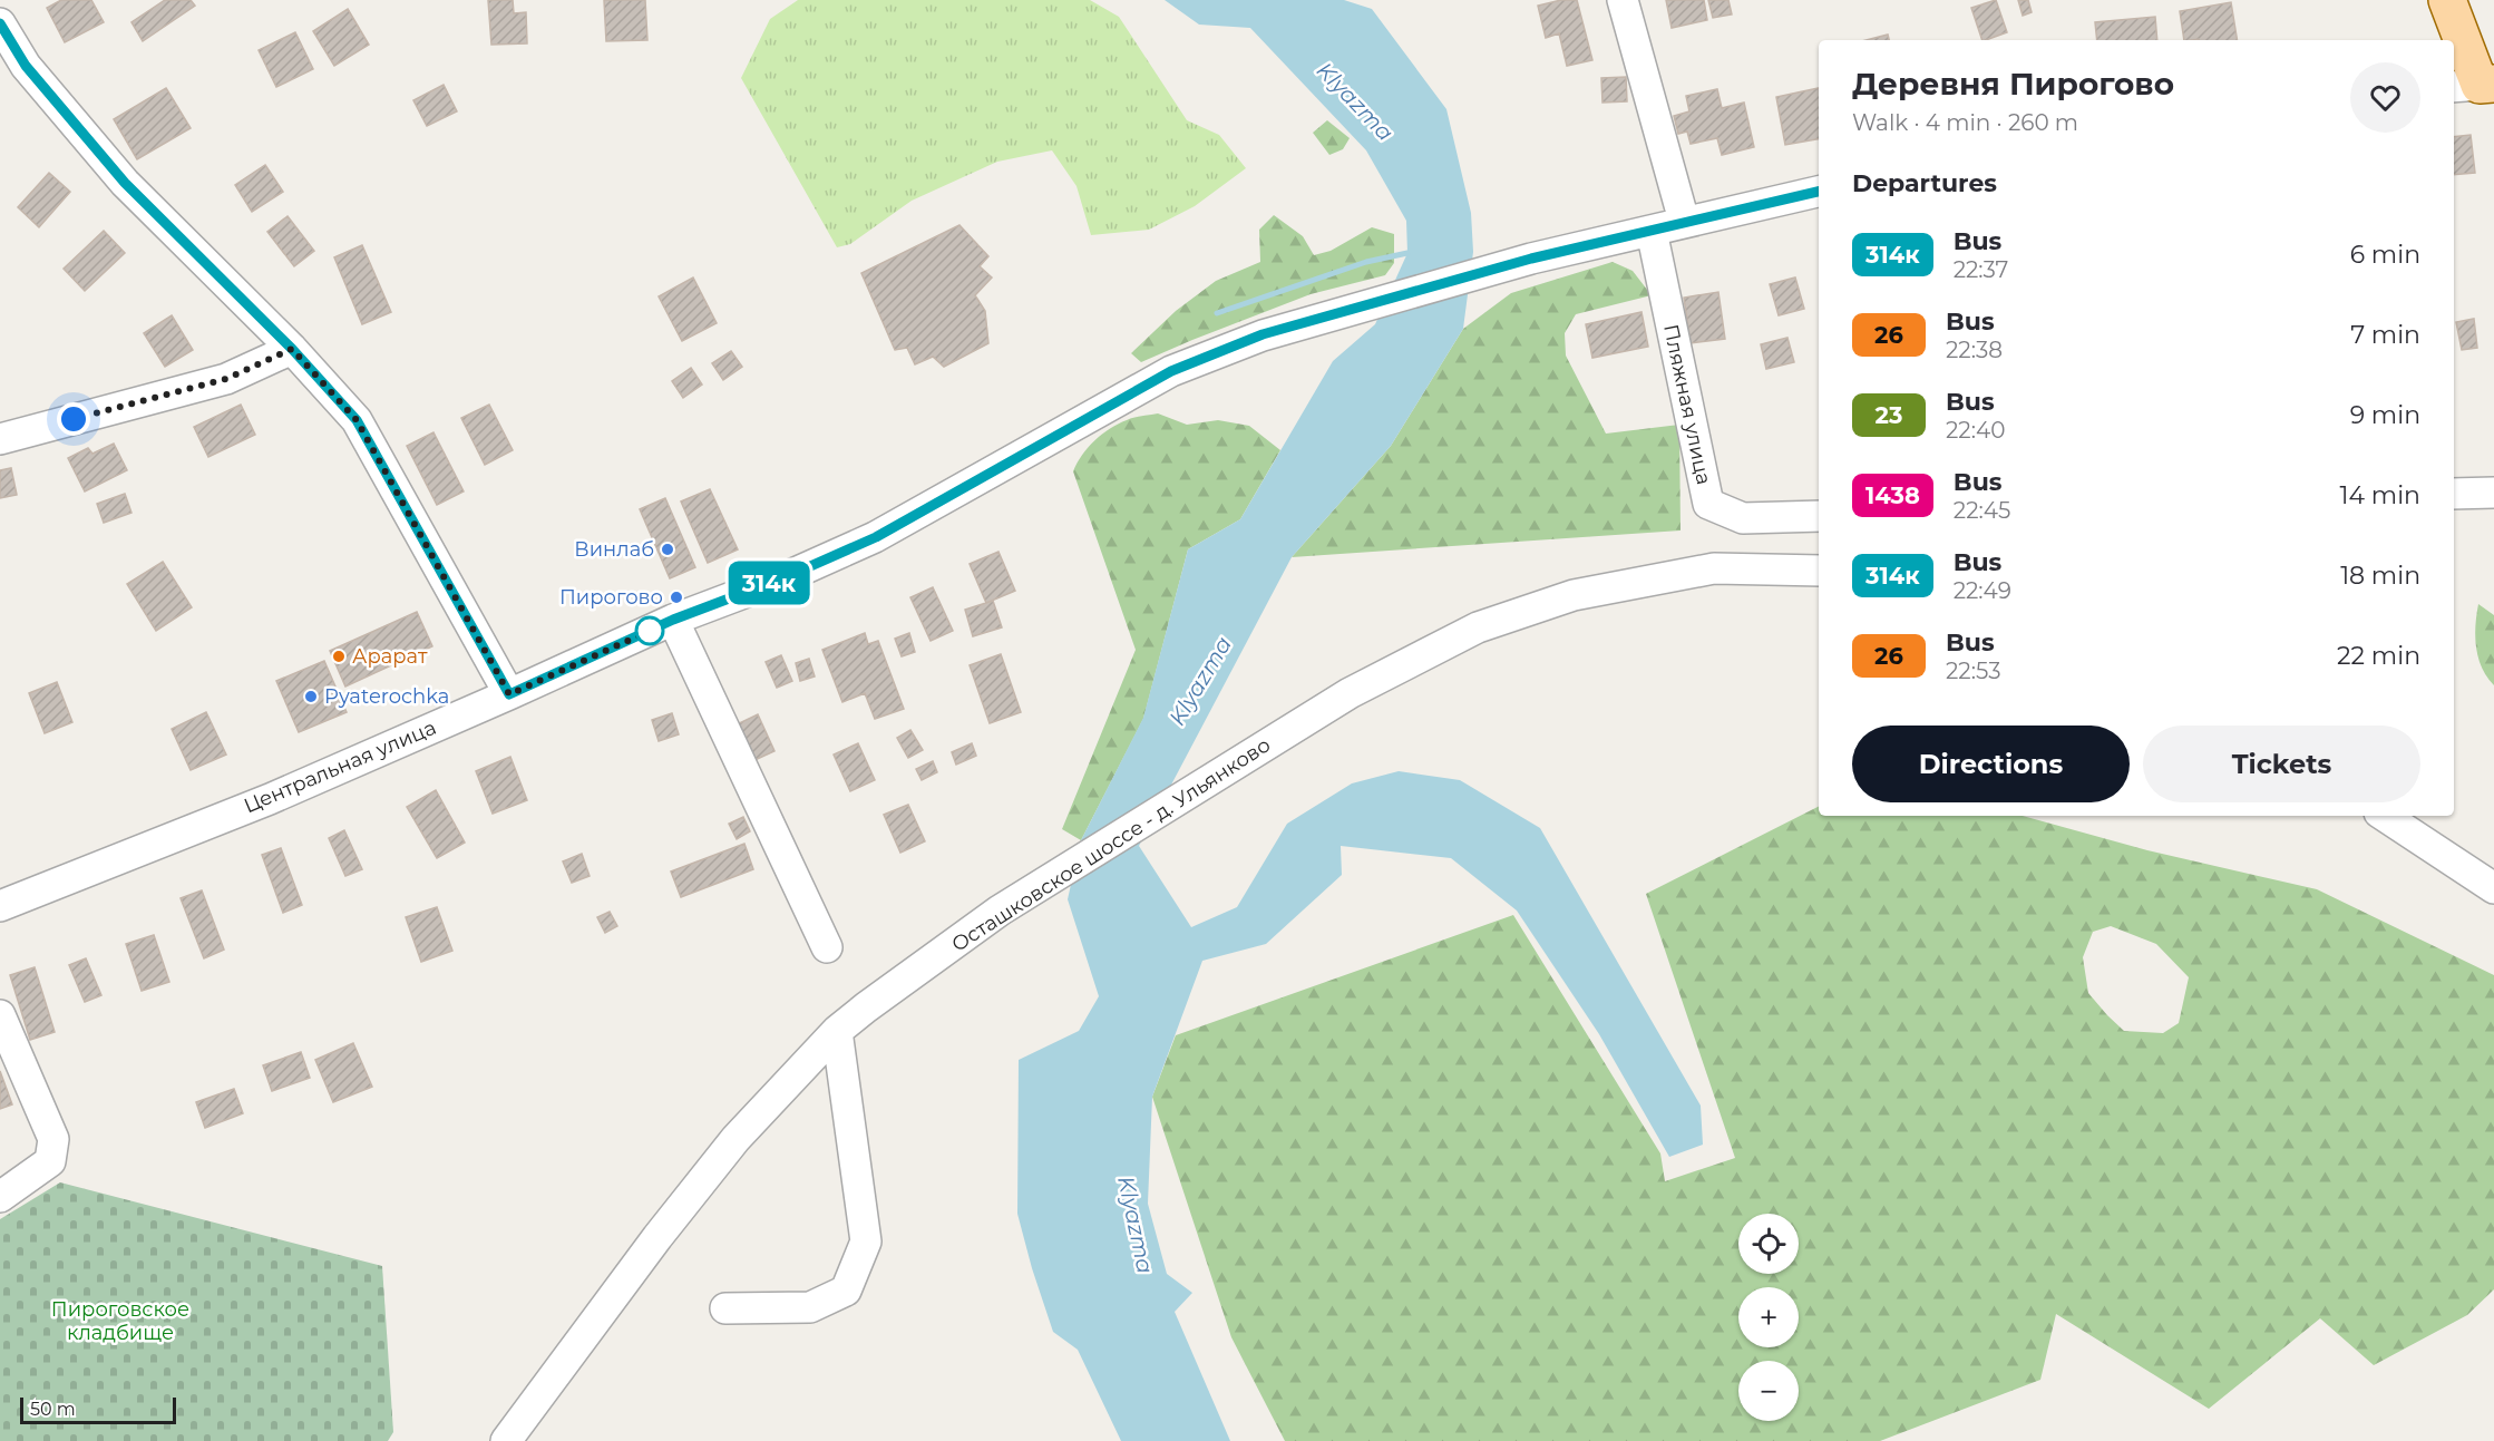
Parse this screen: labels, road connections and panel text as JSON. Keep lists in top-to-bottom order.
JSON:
{
  "streets": {
    "street": ["Пляжная улица", "Центральная улица", "Осташковское шоссе - д. Ульянково"]
  },
  "crossings": [
    ["Пляжная улица", "Центральная улица"]
  ],
  "water": ["Klyazma"],
  "parks": ["Пироговское кладбище"],
  "places": [
    "Винлаб",
    "Пирогово",
    "Арарат",
    "Pyaterochka"
  ],
  "lines": ["bus line 314к"],
  "scale_bar": "50 m",
  "page": {
    "on_map": "314к",
    "heading": [
      ["Деревня Пирогово", "Walk · 4 min · 260 m"],
      "Departures"
    ],
    "list": [
      {
        "mark": "314к",
        "name": "Bus",
        "note": "22:37",
        "value": "6 min"
      },
      {
        "mark": "26",
        "name": "Bus",
        "note": "22:38",
        "value": "7 min"
      },
      {
        "mark": "23",
        "name": "Bus",
        "note": "22:40",
        "value": "9 min"
      },
      {
        "mark": "1438",
        "name": "Bus",
        "note": "22:45",
        "value": "14 min"
      },
      {
        "mark": "314к",
        "name": "Bus",
        "note": "22:49",
        "value": "18 min"
      },
      {
        "mark": "26",
        "name": "Bus",
        "note": "22:53",
        "value": "22 min"
      }
    ],
    "buttons": ["Directions", "Tickets"],
    "map_buttons": ["+", "−"],
    "scale": "50 m"
  }
}
